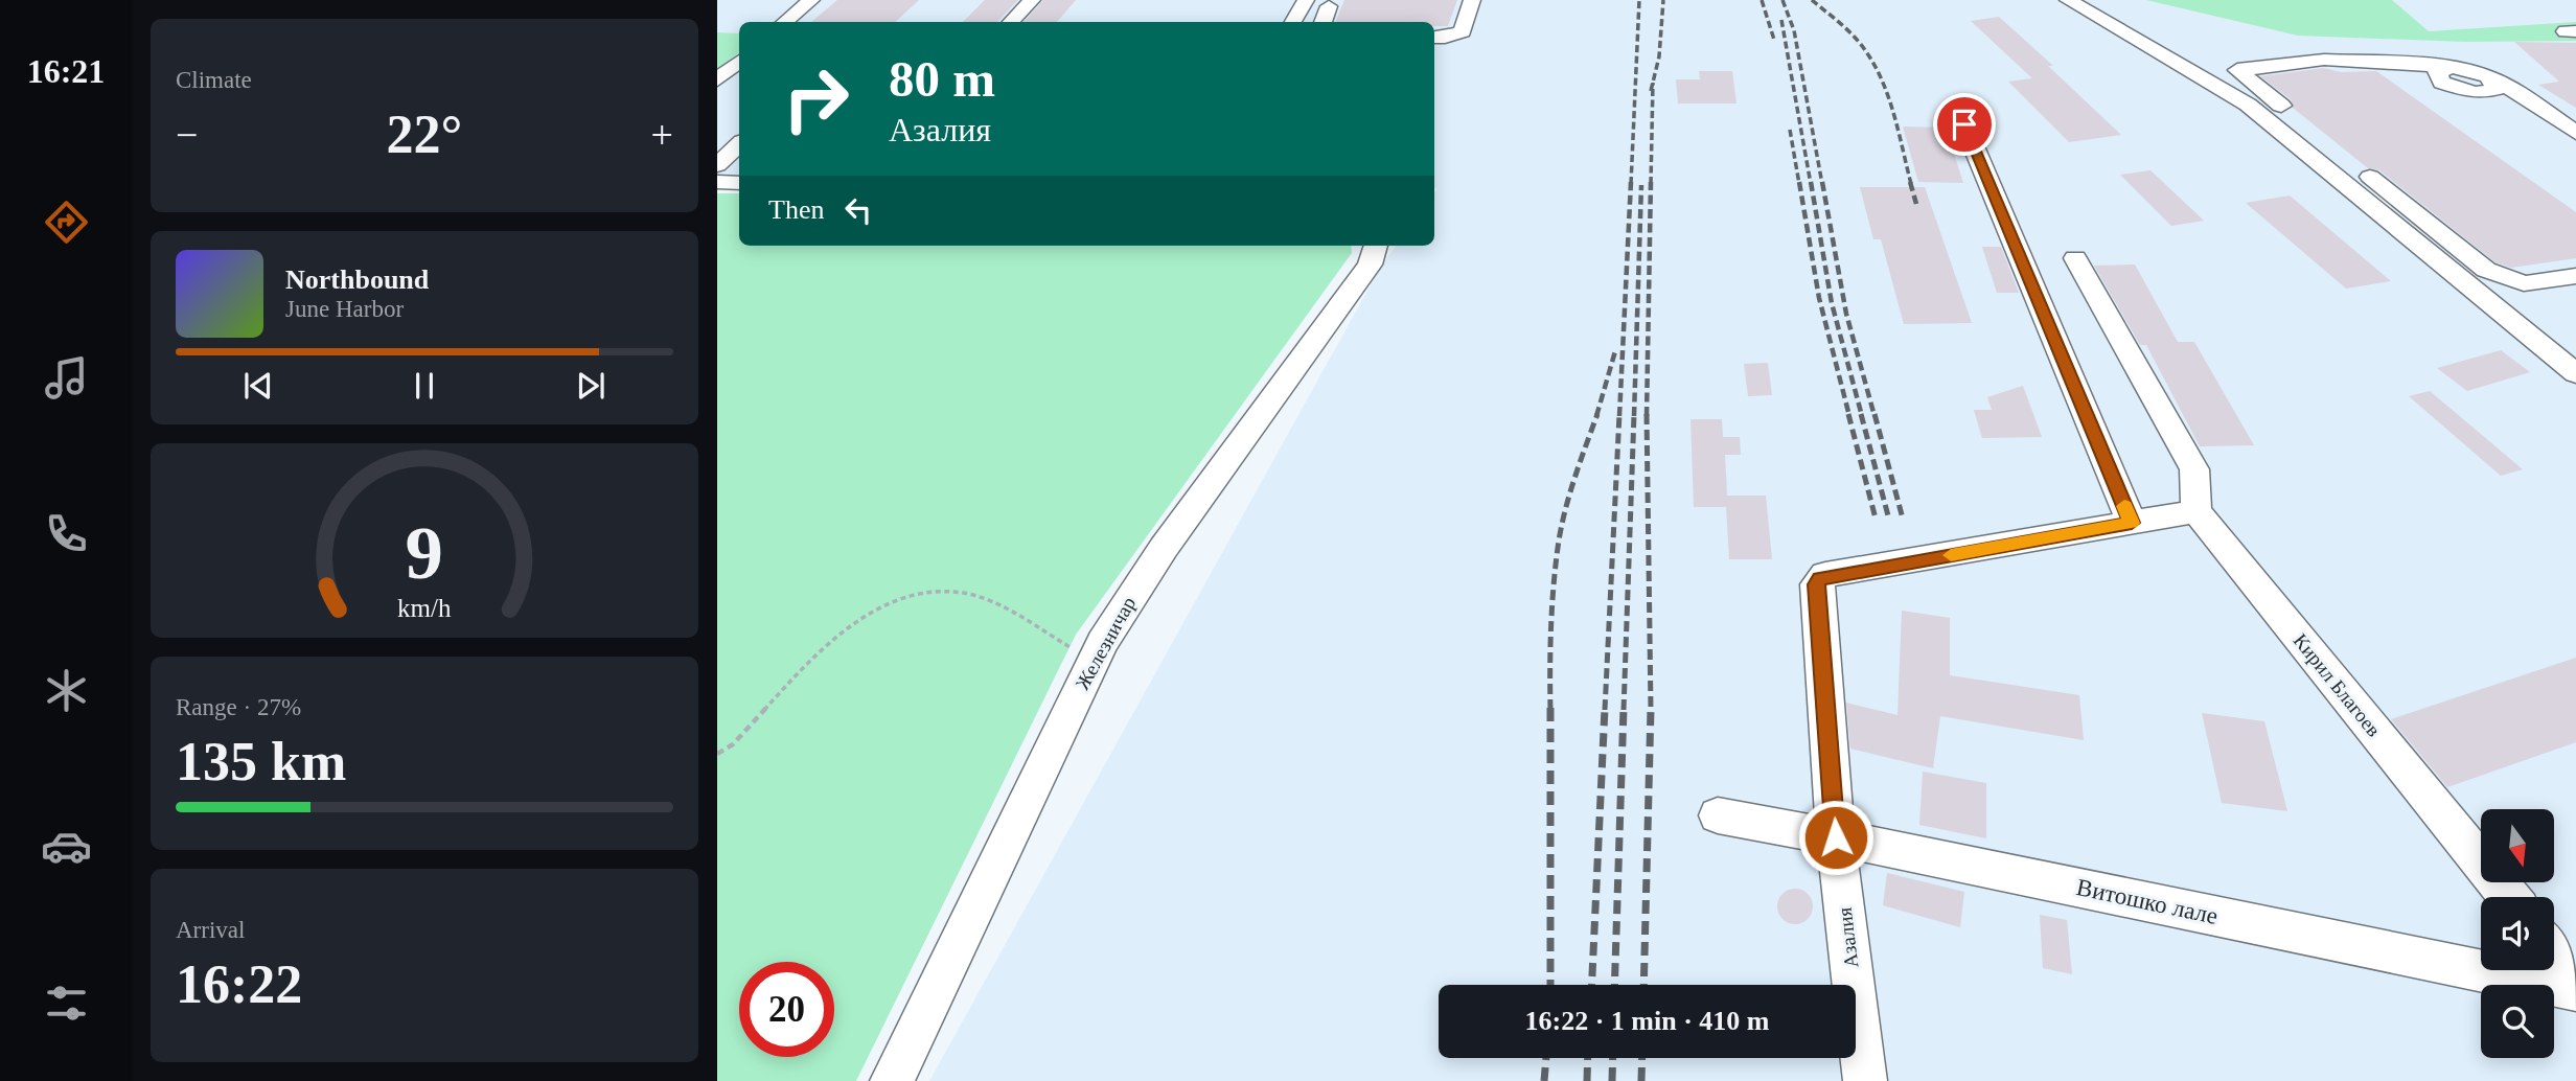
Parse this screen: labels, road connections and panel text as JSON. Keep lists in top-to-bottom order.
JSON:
{
  "streets": {
    "street": [
      "Железничар",
      "Кирил Благоев",
      "Витошко лале",
      "Азалия"
    ]
  },
  "crossings": [
    ["Витошко лале", "Азалия"]
  ],
  "north": "bottom",
  "page": {
    "tabs": "16:21",
    "tile": [
      "Climate",
      ["Range · 27%", "135 km"],
      ["Arrival", "16:22"]
    ],
    "turn": ["80 m", "Азалия"],
    "heat": ["−", "22°", "+"],
    "then": "Then",
    "song": ["Northbound", "June Harbor"],
    "limit": "20",
    "trip": "16:22 · 1 min · 410 m",
    "gauge": ["9", "km/h"]
  }
}
